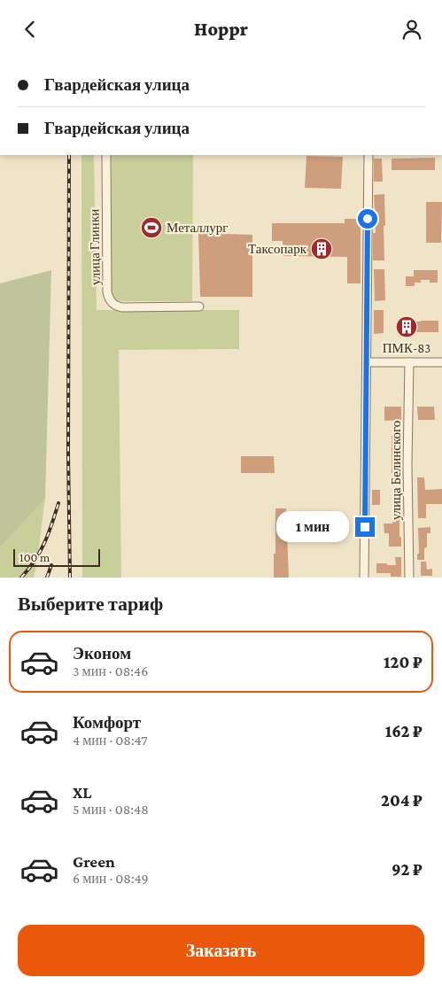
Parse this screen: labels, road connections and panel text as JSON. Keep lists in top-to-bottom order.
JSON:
{
  "streets": {
    "street": ["улица Глинки", "улица Белинского"]
  },
  "places": {
    "sports": ["Металлург"],
    "building": ["Таксопарк", "ПМК-83"]
  },
  "scale_bar": "100 m",
  "page": {
    "header": "Hoppr",
    "banner": ["Гвардейская улица", "Гвардейская улица"],
    "bubble": "1 мин",
    "scale": "100 m",
    "heading": "Выберите тариф",
    "list": [
      {
        "name": "Эконом",
        "note": "3 мин · 08:46",
        "value": "120 ₽"
      },
      {
        "name": "Комфорт",
        "note": "4 мин · 08:47",
        "value": "162 ₽"
      },
      {
        "name": "XL",
        "note": "5 мин · 08:48",
        "value": "204 ₽"
      },
      {
        "name": "Green",
        "note": "6 мин · 08:49",
        "value": "92 ₽"
      }
    ],
    "buttons": "Заказать"
  }
}
